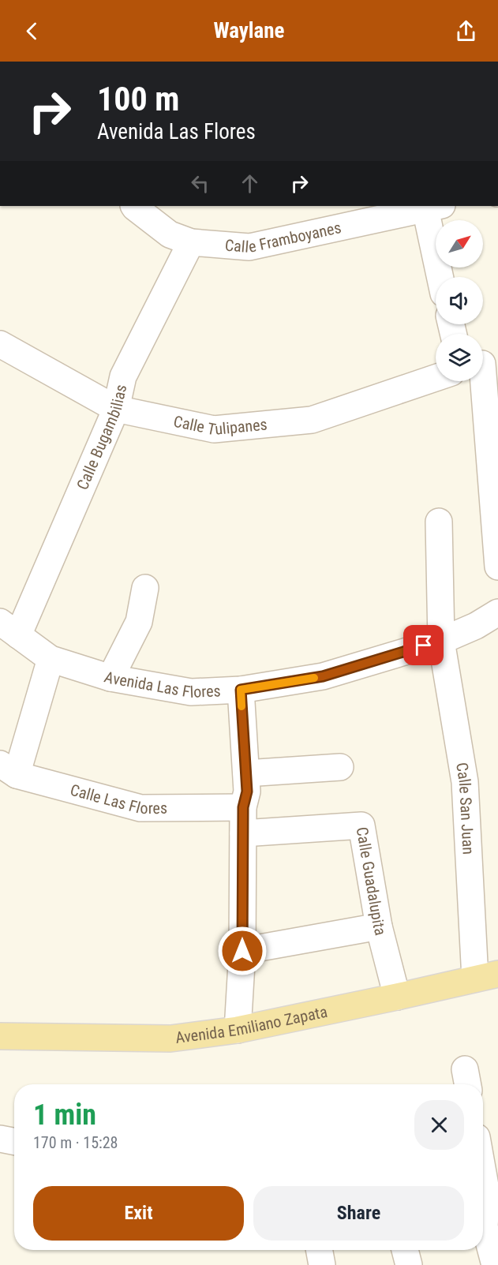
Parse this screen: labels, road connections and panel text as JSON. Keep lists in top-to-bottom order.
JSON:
{
  "streets": {
    "main road": ["Avenida Emiliano Zapata"],
    "street": [
      "Calle Framboyanes",
      "Calle Tulipanes",
      "Calle Bugambilias",
      "Avenida Las Flores",
      "Calle Las Flores",
      "Calle San Juan",
      "Calle Guadalupita"
    ]
  },
  "crossings": [
    ["Calle Framboyanes", "Calle Bugambilias"],
    ["Calle Tulipanes", "Calle Bugambilias"],
    ["Calle Bugambilias", "Avenida Las Flores"],
    ["Avenida Las Flores", "Calle San Juan"],
    ["Calle San Juan", "Avenida Emiliano Zapata"],
    ["Calle Guadalupita", "Avenida Emiliano Zapata"]
  ],
  "north": "top right",
  "page": {
    "header": "Waylane",
    "turn": ["100 m", "Avenida Las Flores"],
    "heading": ["1 min", "170 m · 15:28"],
    "buttons": ["Exit", "Share"]
  }
}
